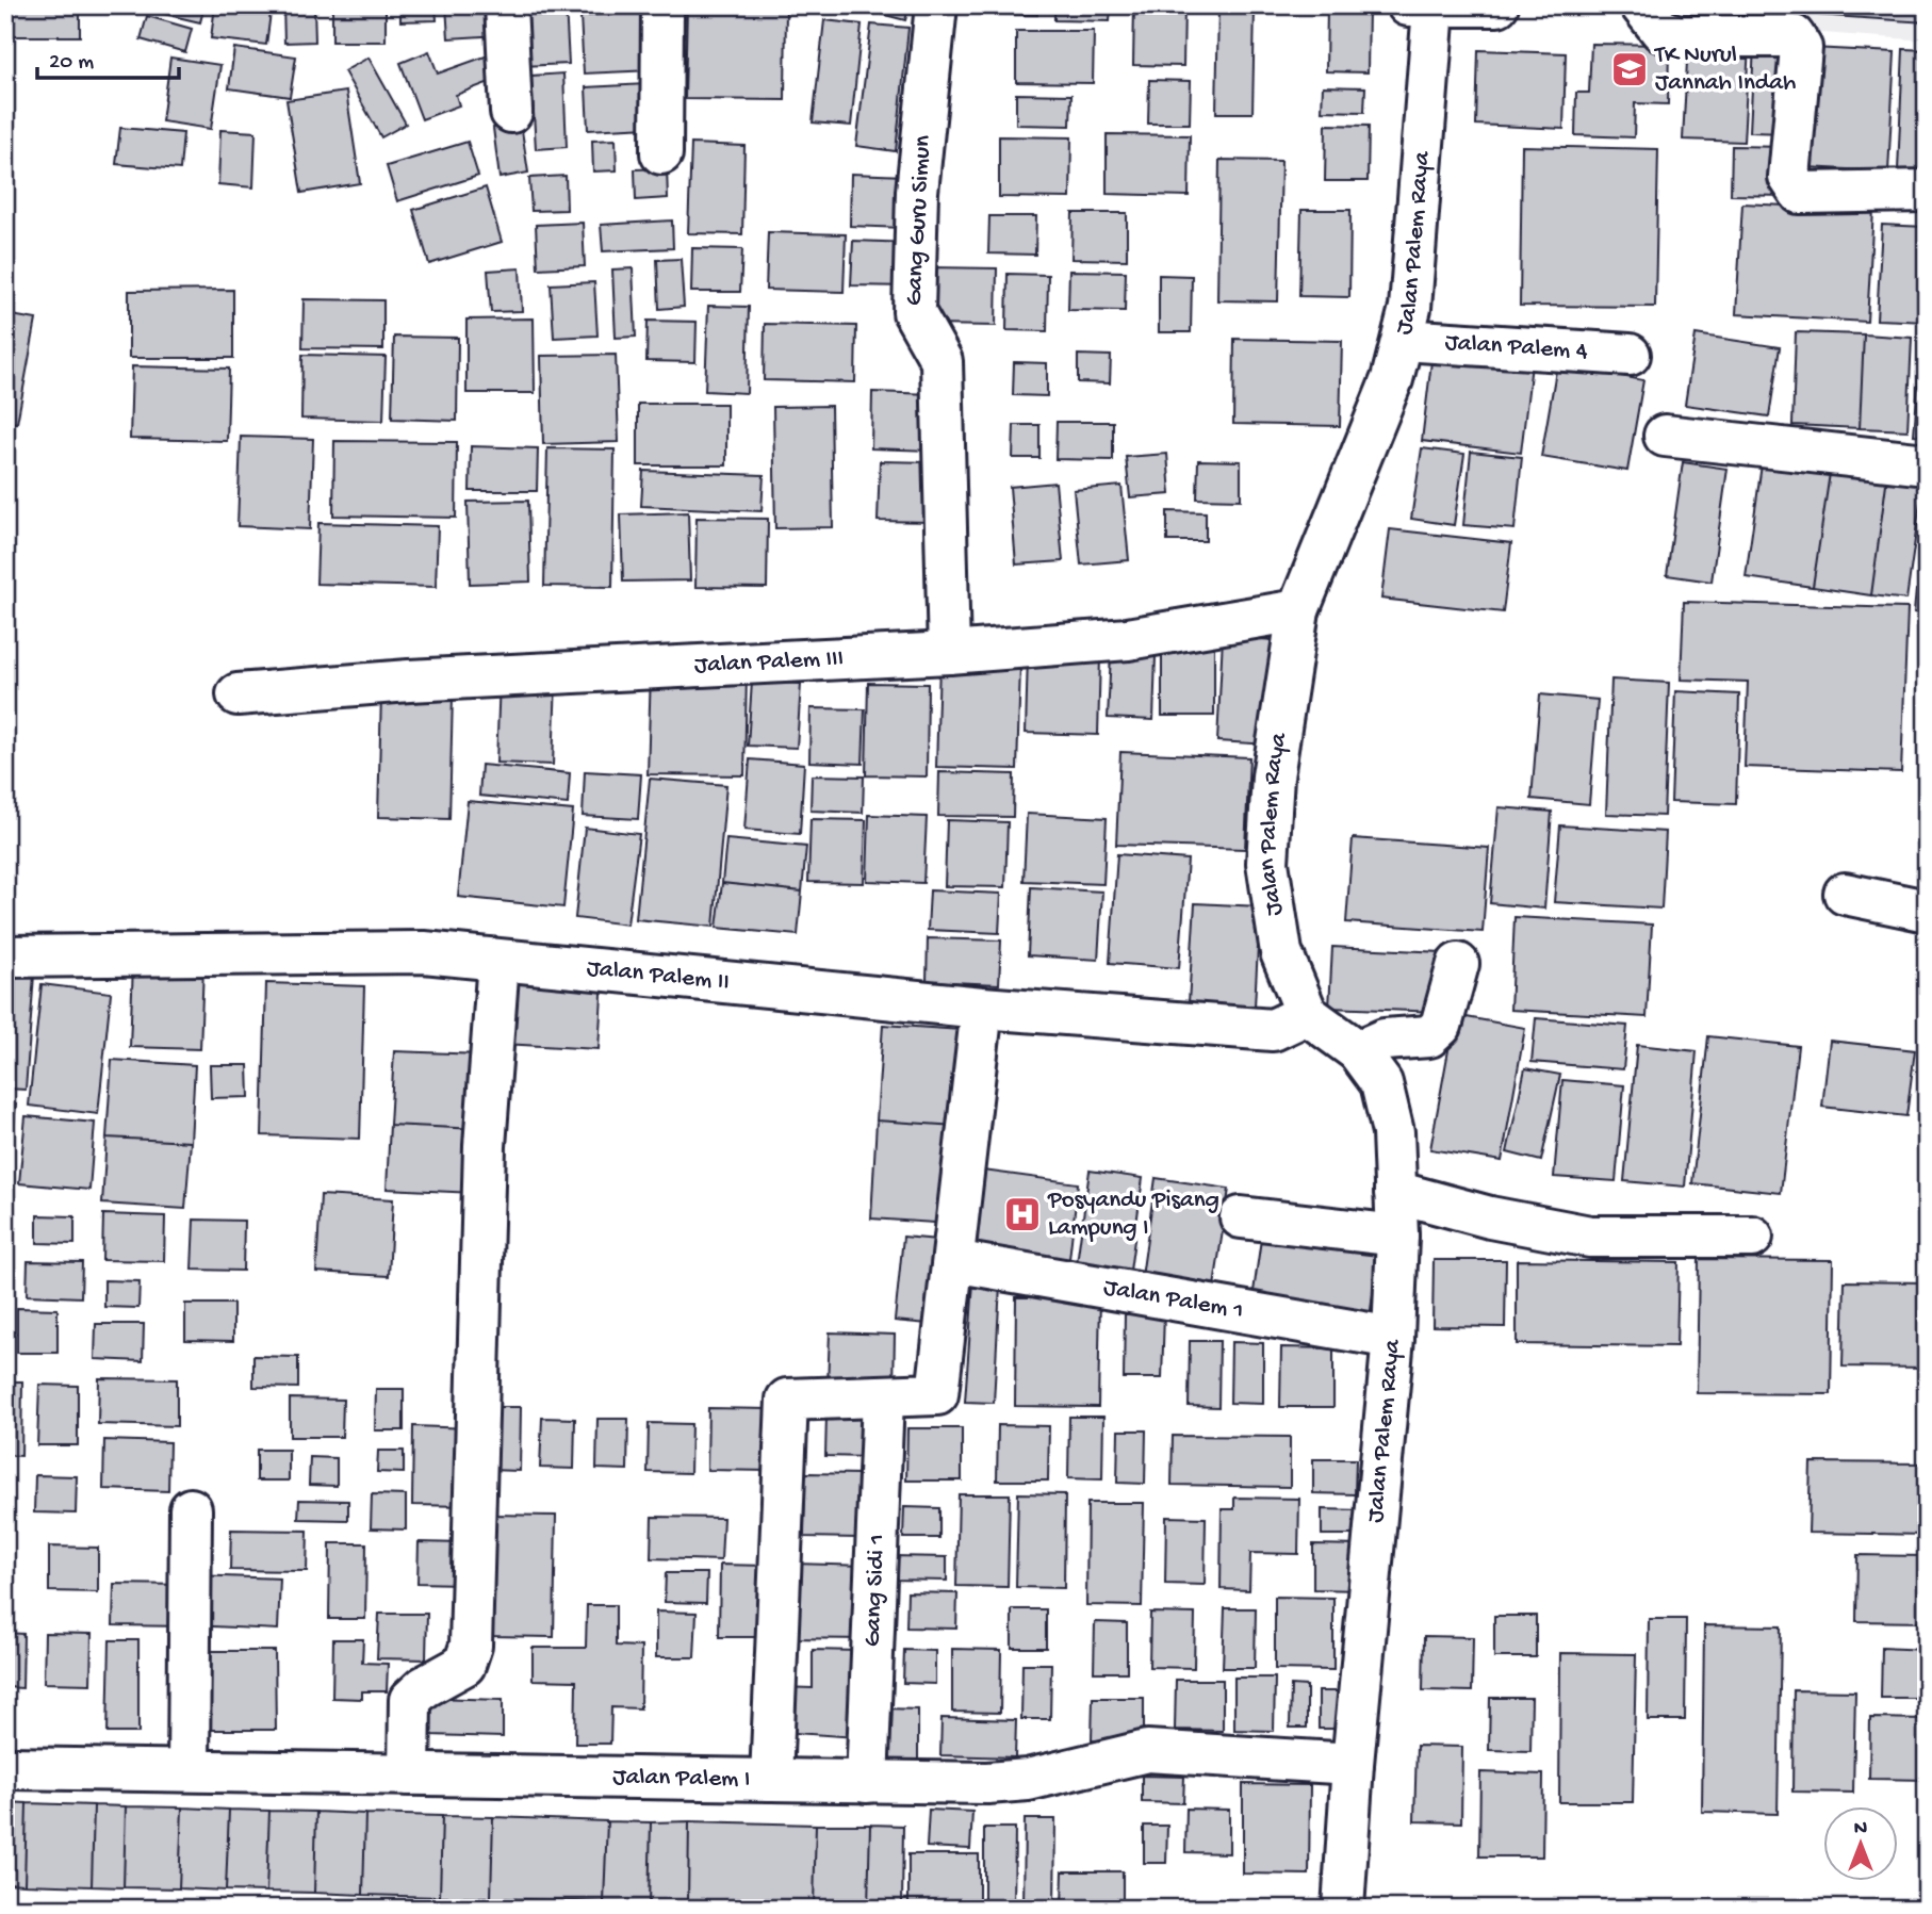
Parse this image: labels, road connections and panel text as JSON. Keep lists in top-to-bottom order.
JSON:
{
  "streets": {
    "street": [
      "Gang Guru Simun",
      "Jalan Palem Raya",
      "Jalan Palem 4",
      "Jalan Palem III",
      "Jalan Palem II",
      "Jalan Palem 1",
      "Gang Sidi 1",
      "Jalan Palem I"
    ]
  },
  "crossings": [
    ["Gang Guru Simun", "Jalan Palem III"],
    ["Jalan Palem Raya", "Jalan Palem 4"],
    ["Jalan Palem Raya", "Jalan Palem III"],
    ["Jalan Palem Raya", "Jalan Palem II"],
    ["Jalan Palem Raya", "Jalan Palem 1"],
    ["Jalan Palem Raya", "Jalan Palem I"],
    ["Gang Sidi 1", "Jalan Palem I"]
  ],
  "places": {
    "school or university": ["TK Nurul Jannah Indah"],
    "hospital": ["Posyandu Pisang Lampung I"]
  },
  "scale_bar": "20 m",
  "north": "top"
}
